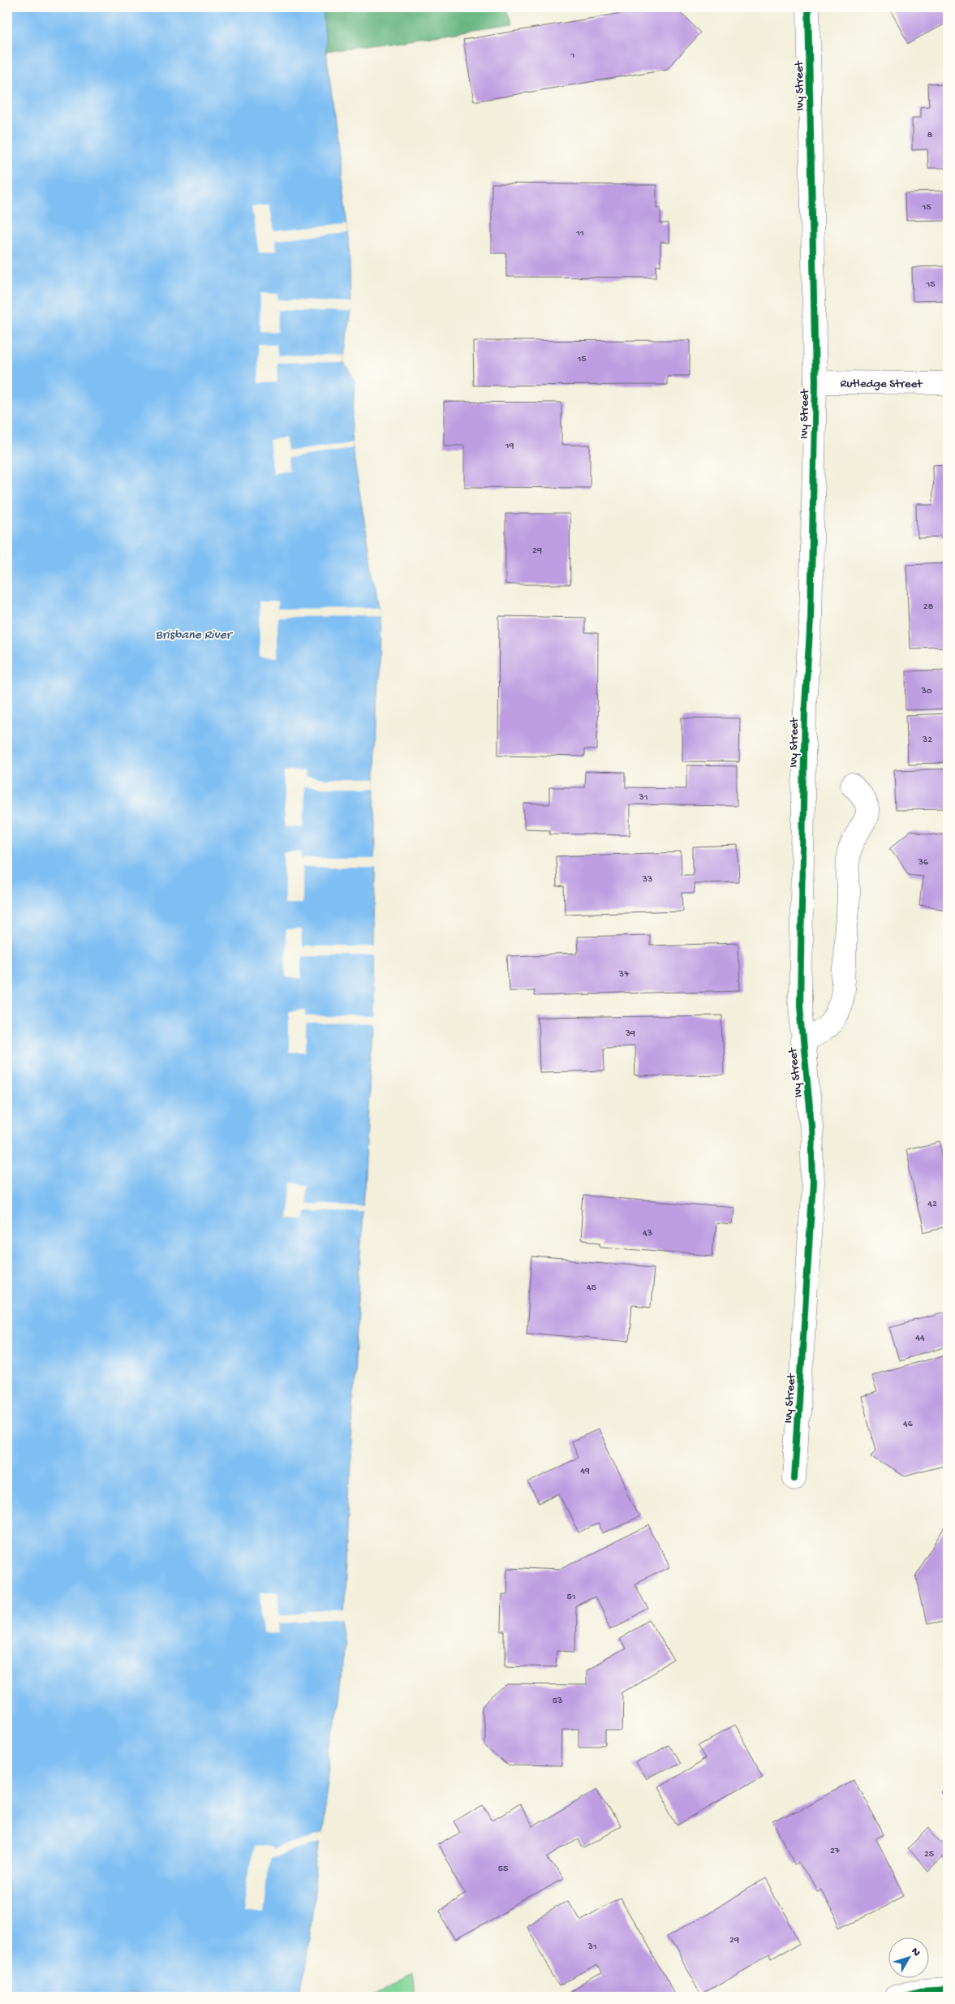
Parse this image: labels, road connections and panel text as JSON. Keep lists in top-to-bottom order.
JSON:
{
  "streets": {
    "street": ["Ivy Street", "Rutledge Street"]
  },
  "crossings": [
    ["Ivy Street", "Rutledge Street"]
  ],
  "water": ["Brisbane River"],
  "house_numbers": [
    "1",
    "8",
    "15",
    "11",
    "15",
    "15",
    "19",
    "29",
    "28",
    "30",
    "32",
    "31",
    "36",
    "33",
    "37",
    "39",
    "42",
    "43",
    "45",
    "44",
    "46",
    "49",
    "51",
    "53",
    "27",
    "25",
    "55",
    "29",
    "31"
  ],
  "north": "top right"
}
